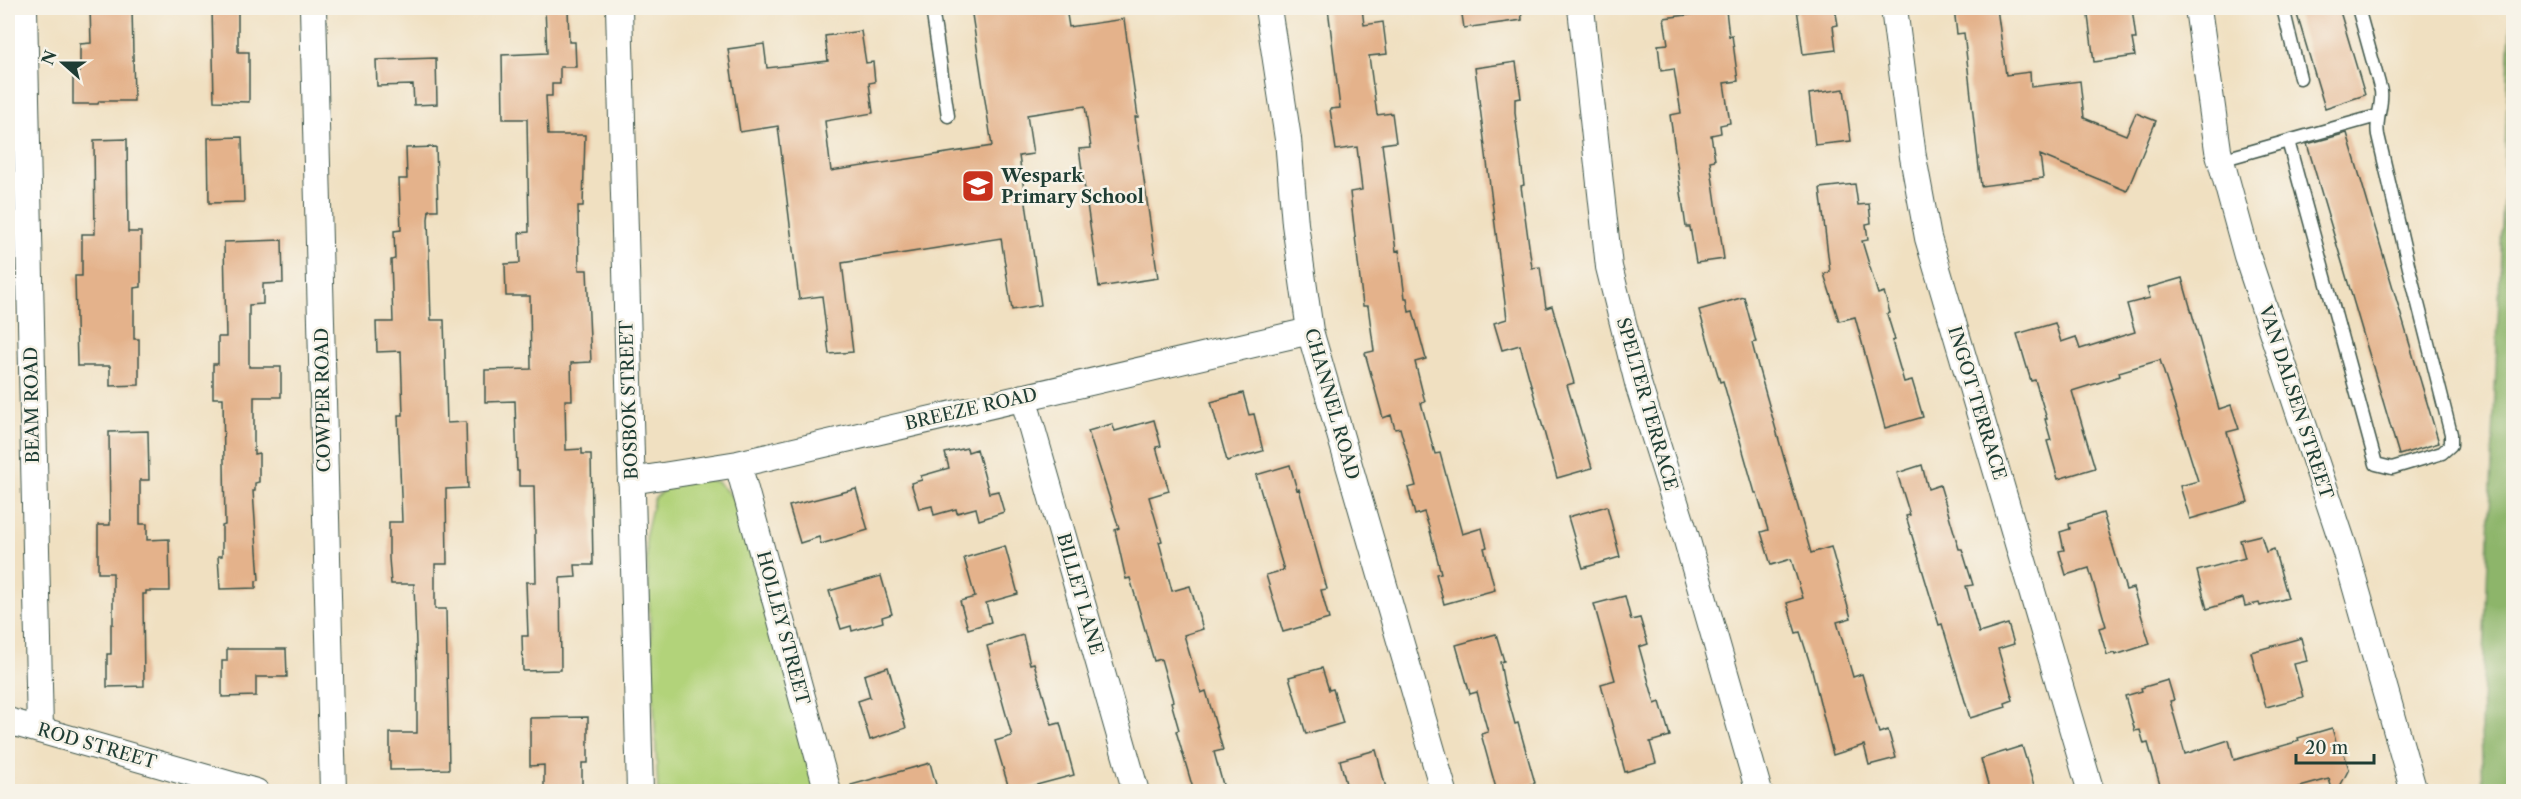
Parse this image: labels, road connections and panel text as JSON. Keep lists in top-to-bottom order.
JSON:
{
  "streets": {
    "street": [
      "COWPER ROAD",
      "BOSBOK STREET",
      "VAN DALSEN STREET",
      "INGOT TERRACE",
      "CHANNEL ROAD",
      "SPELTER TERRACE",
      "BEAM ROAD",
      "BREEZE ROAD",
      "BILLET LANE",
      "HOLLEY STREET",
      "ROD STREET"
    ]
  },
  "crossings": [
    ["BOSBOK STREET", "BREEZE ROAD"],
    ["CHANNEL ROAD", "BREEZE ROAD"],
    ["BEAM ROAD", "ROD STREET"],
    ["BREEZE ROAD", "BILLET LANE"],
    ["BREEZE ROAD", "HOLLEY STREET"]
  ],
  "places": {
    "school or university": ["Wespark Primary School"]
  },
  "scale_bar": "20 m",
  "north": "left"
}
